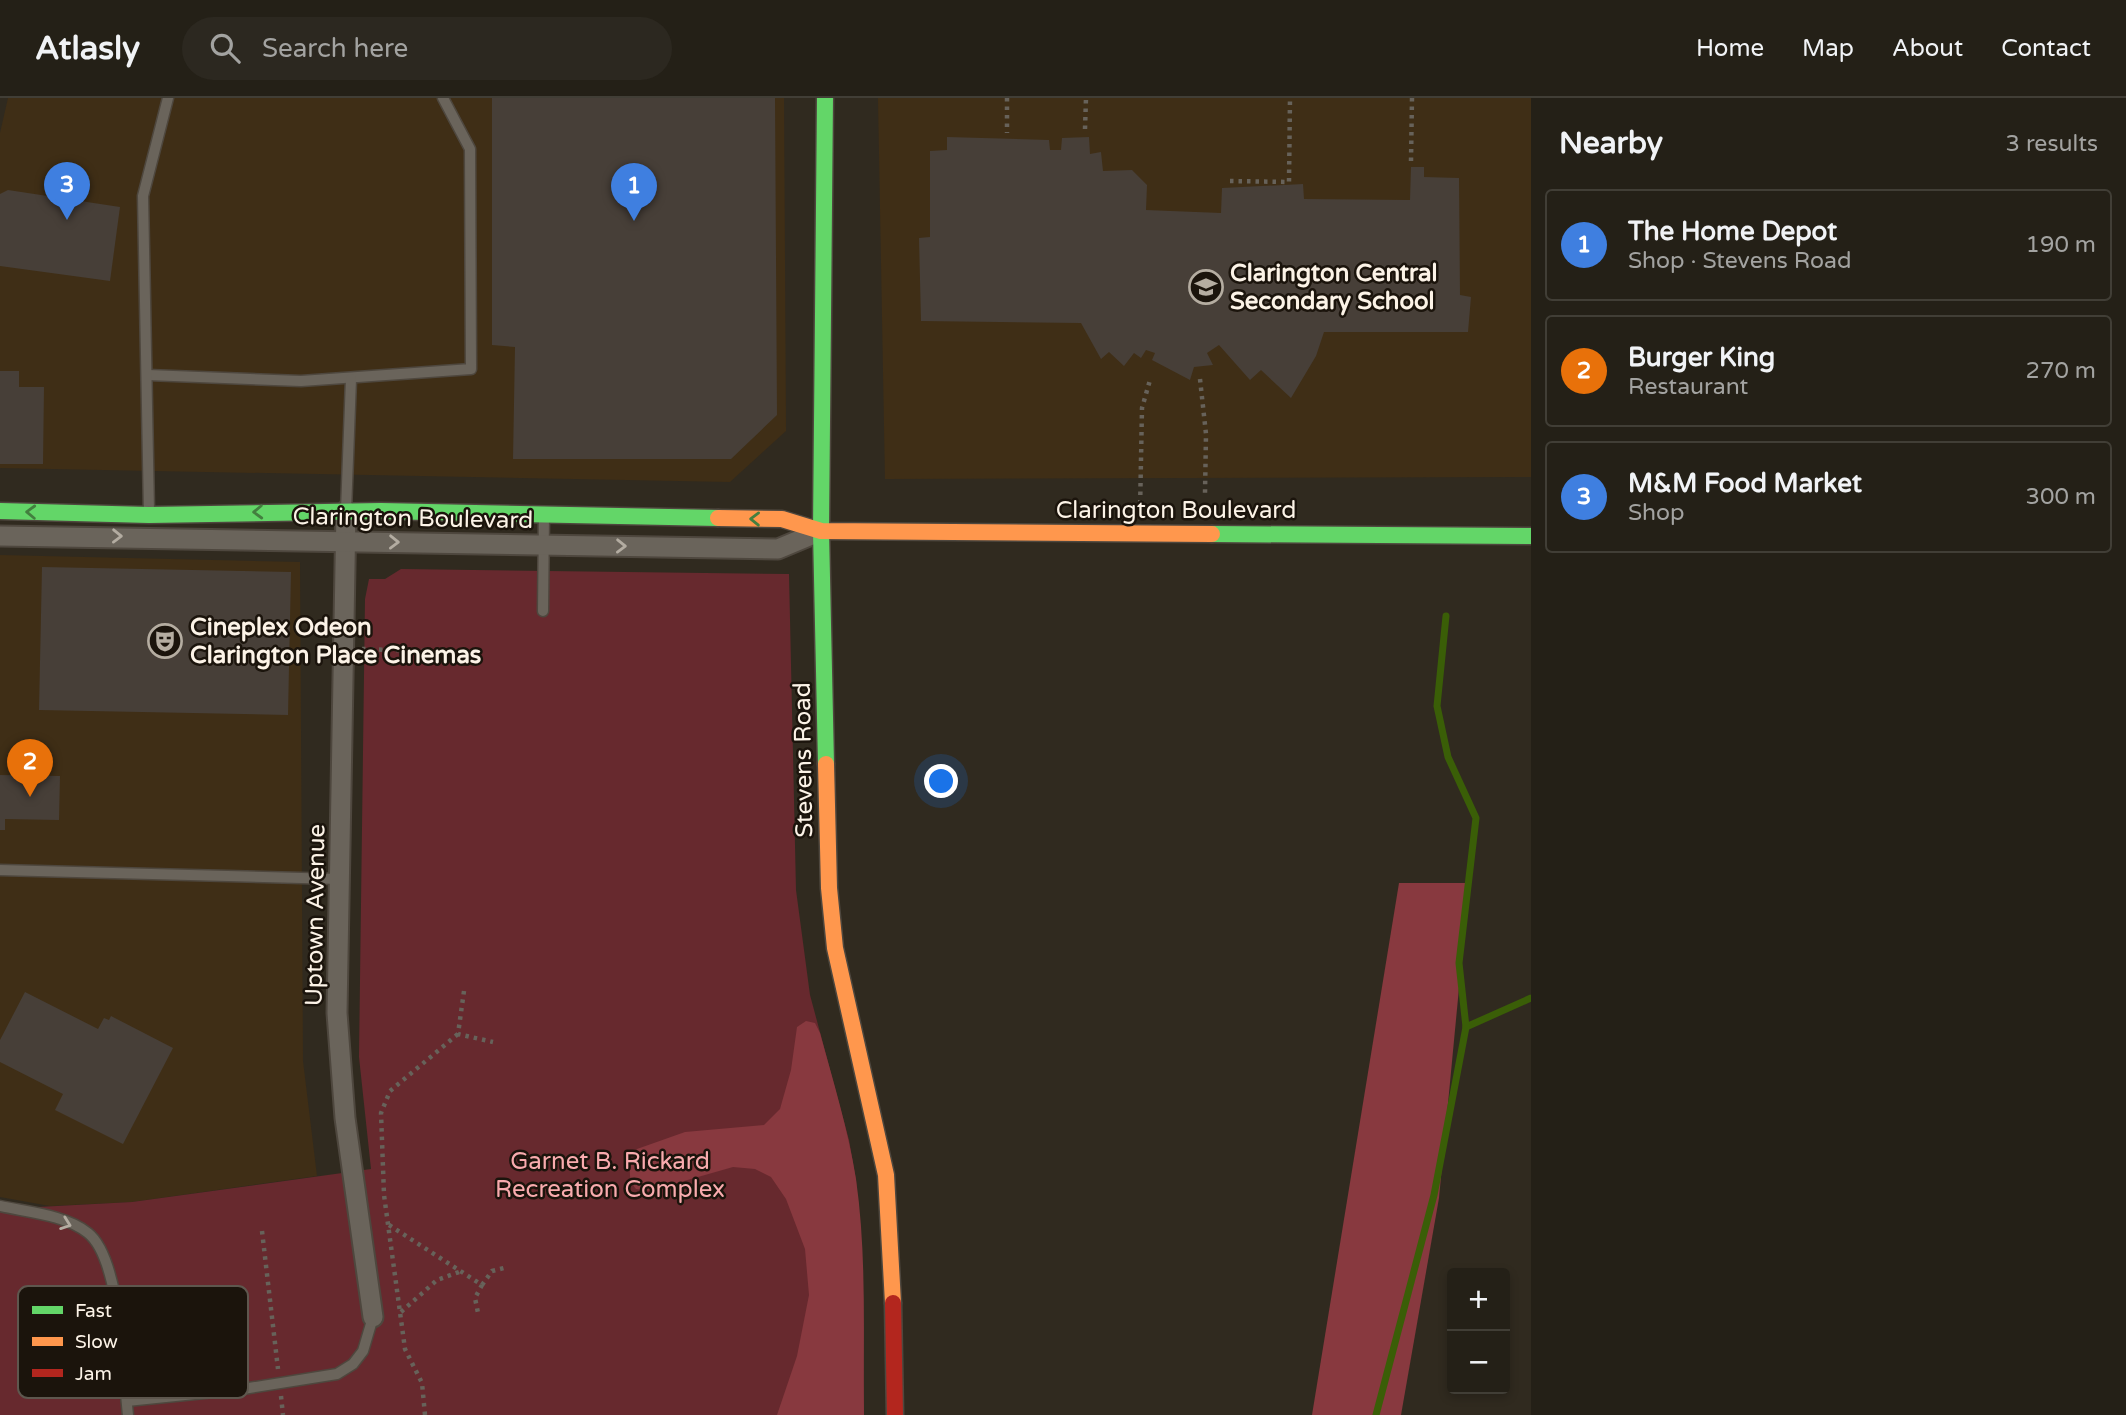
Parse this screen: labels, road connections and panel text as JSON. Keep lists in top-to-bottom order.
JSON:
{
  "streets": {
    "street": ["Clarington Boulevard", "Stevens Road", "Uptown Avenue"]
  },
  "crossings": [
    ["Clarington Boulevard", "Stevens Road"],
    ["Clarington Boulevard", "Uptown Avenue"]
  ],
  "parks": ["Garnet B. Rickard Recreation Complex"],
  "places": {
    "school or university": ["Clarington Central Secondary School"],
    "theatre": ["Cineplex Odeon Clarington Place Cinemas"]
  },
  "legend": ["Fast", "Slow", "Jam"],
  "page": {
    "header": "Atlasly",
    "search": "Search here",
    "nav": [
      "Home",
      "Map",
      "About",
      "Contact"
    ],
    "heading": ["Nearby", "3 results"],
    "pins": ["3", "1", "2"],
    "list": [
      {
        "mark": "1",
        "name": "The Home Depot",
        "note": "Shop · Stevens Road",
        "value": "190 m"
      },
      {
        "mark": "2",
        "name": "Burger King",
        "note": "Restaurant",
        "value": "270 m"
      },
      {
        "mark": "3",
        "name": "M&M Food Market",
        "note": "Shop",
        "value": "300 m"
      }
    ],
    "map_buttons": ["+", "−"]
  }
}
